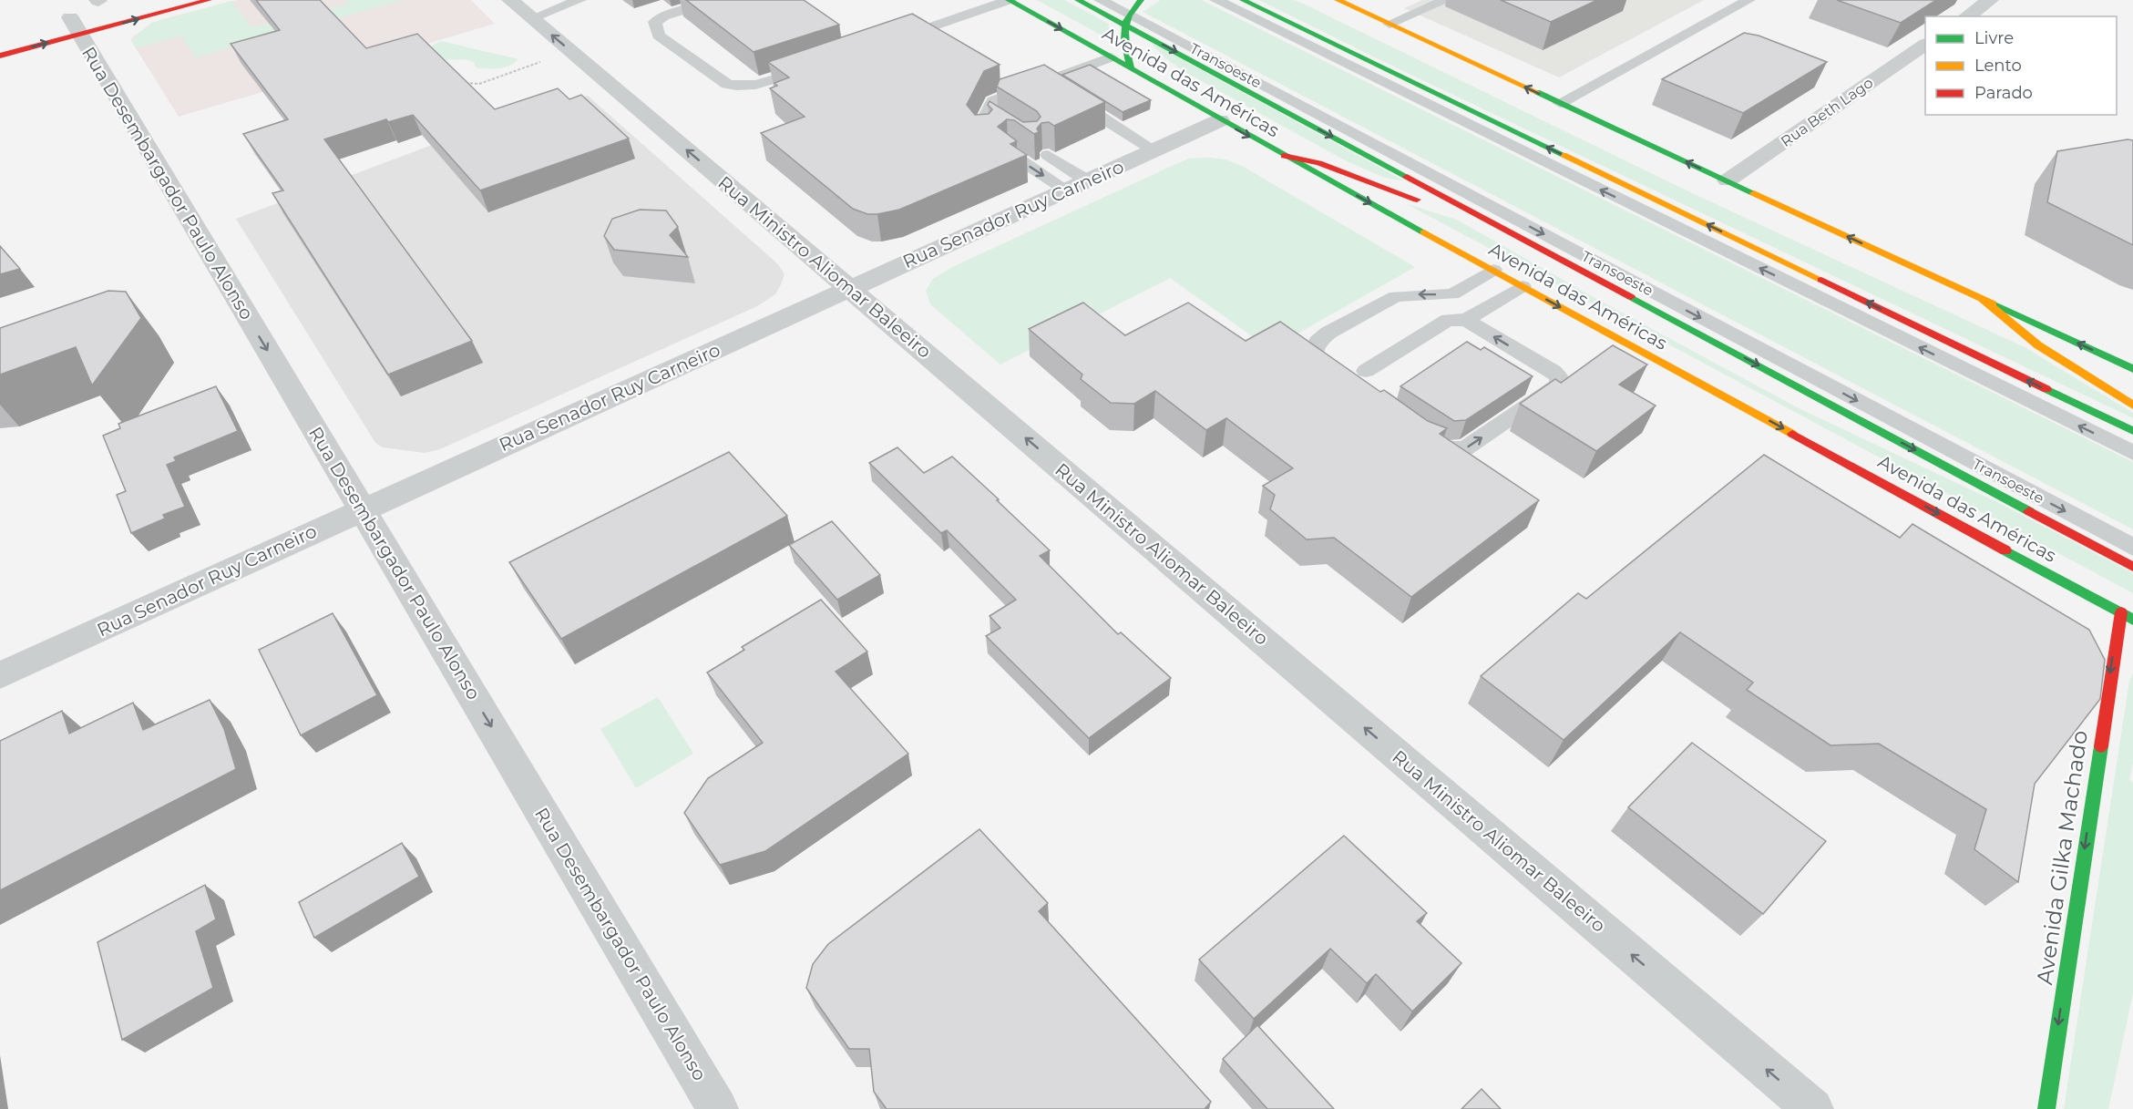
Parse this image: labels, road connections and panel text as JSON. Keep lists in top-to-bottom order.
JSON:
{
  "streets": {
    "main road": ["Avenida das Américas", "Avenida Gilka Machado"],
    "street": [
      "Rua Beth Lago",
      "Rua Desembargador Paulo Alonso",
      "Rua Senador Ruy Carneiro",
      "Rua Ministro Aliomar Baleeiro"
    ],
    "lane": ["Transoeste"]
  },
  "crossings": [
    ["Transoeste", "Avenida das Américas"],
    ["Avenida das Américas", "Rua Senador Ruy Carneiro"],
    ["Avenida das Américas", "Avenida Gilka Machado"],
    ["Rua Desembargador Paulo Alonso", "Rua Senador Ruy Carneiro"],
    ["Rua Senador Ruy Carneiro", "Rua Ministro Aliomar Baleeiro"]
  ],
  "one_way": ["Rua Desembargador Paulo Alonso", "Rua Ministro Aliomar Baleeiro", "Avenida Gilka Machado"],
  "legend": ["Livre", "Lento", "Parado"]
}
